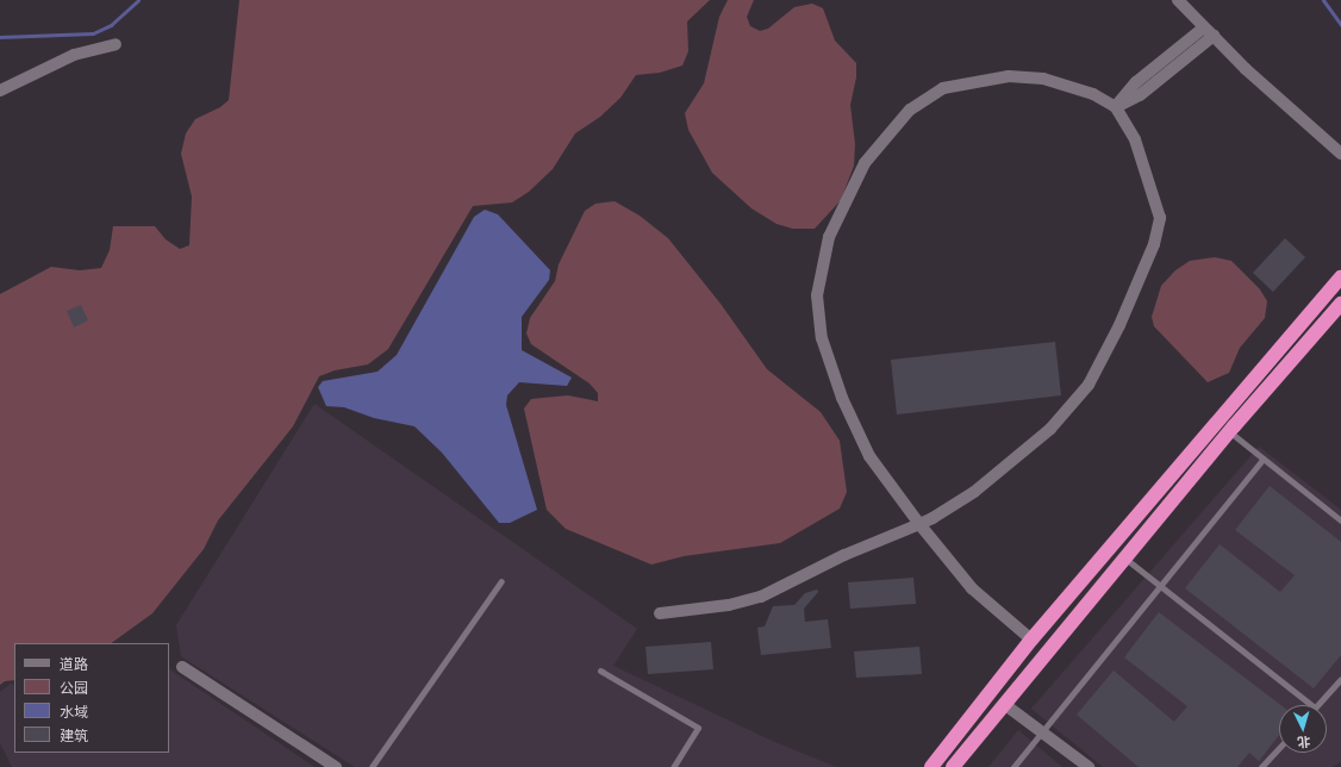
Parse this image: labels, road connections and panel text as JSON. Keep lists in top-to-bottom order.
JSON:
{
  "legend": [
    "道路",
    "公园",
    "水域",
    "建筑"
  ],
  "north": "bottom"
}
